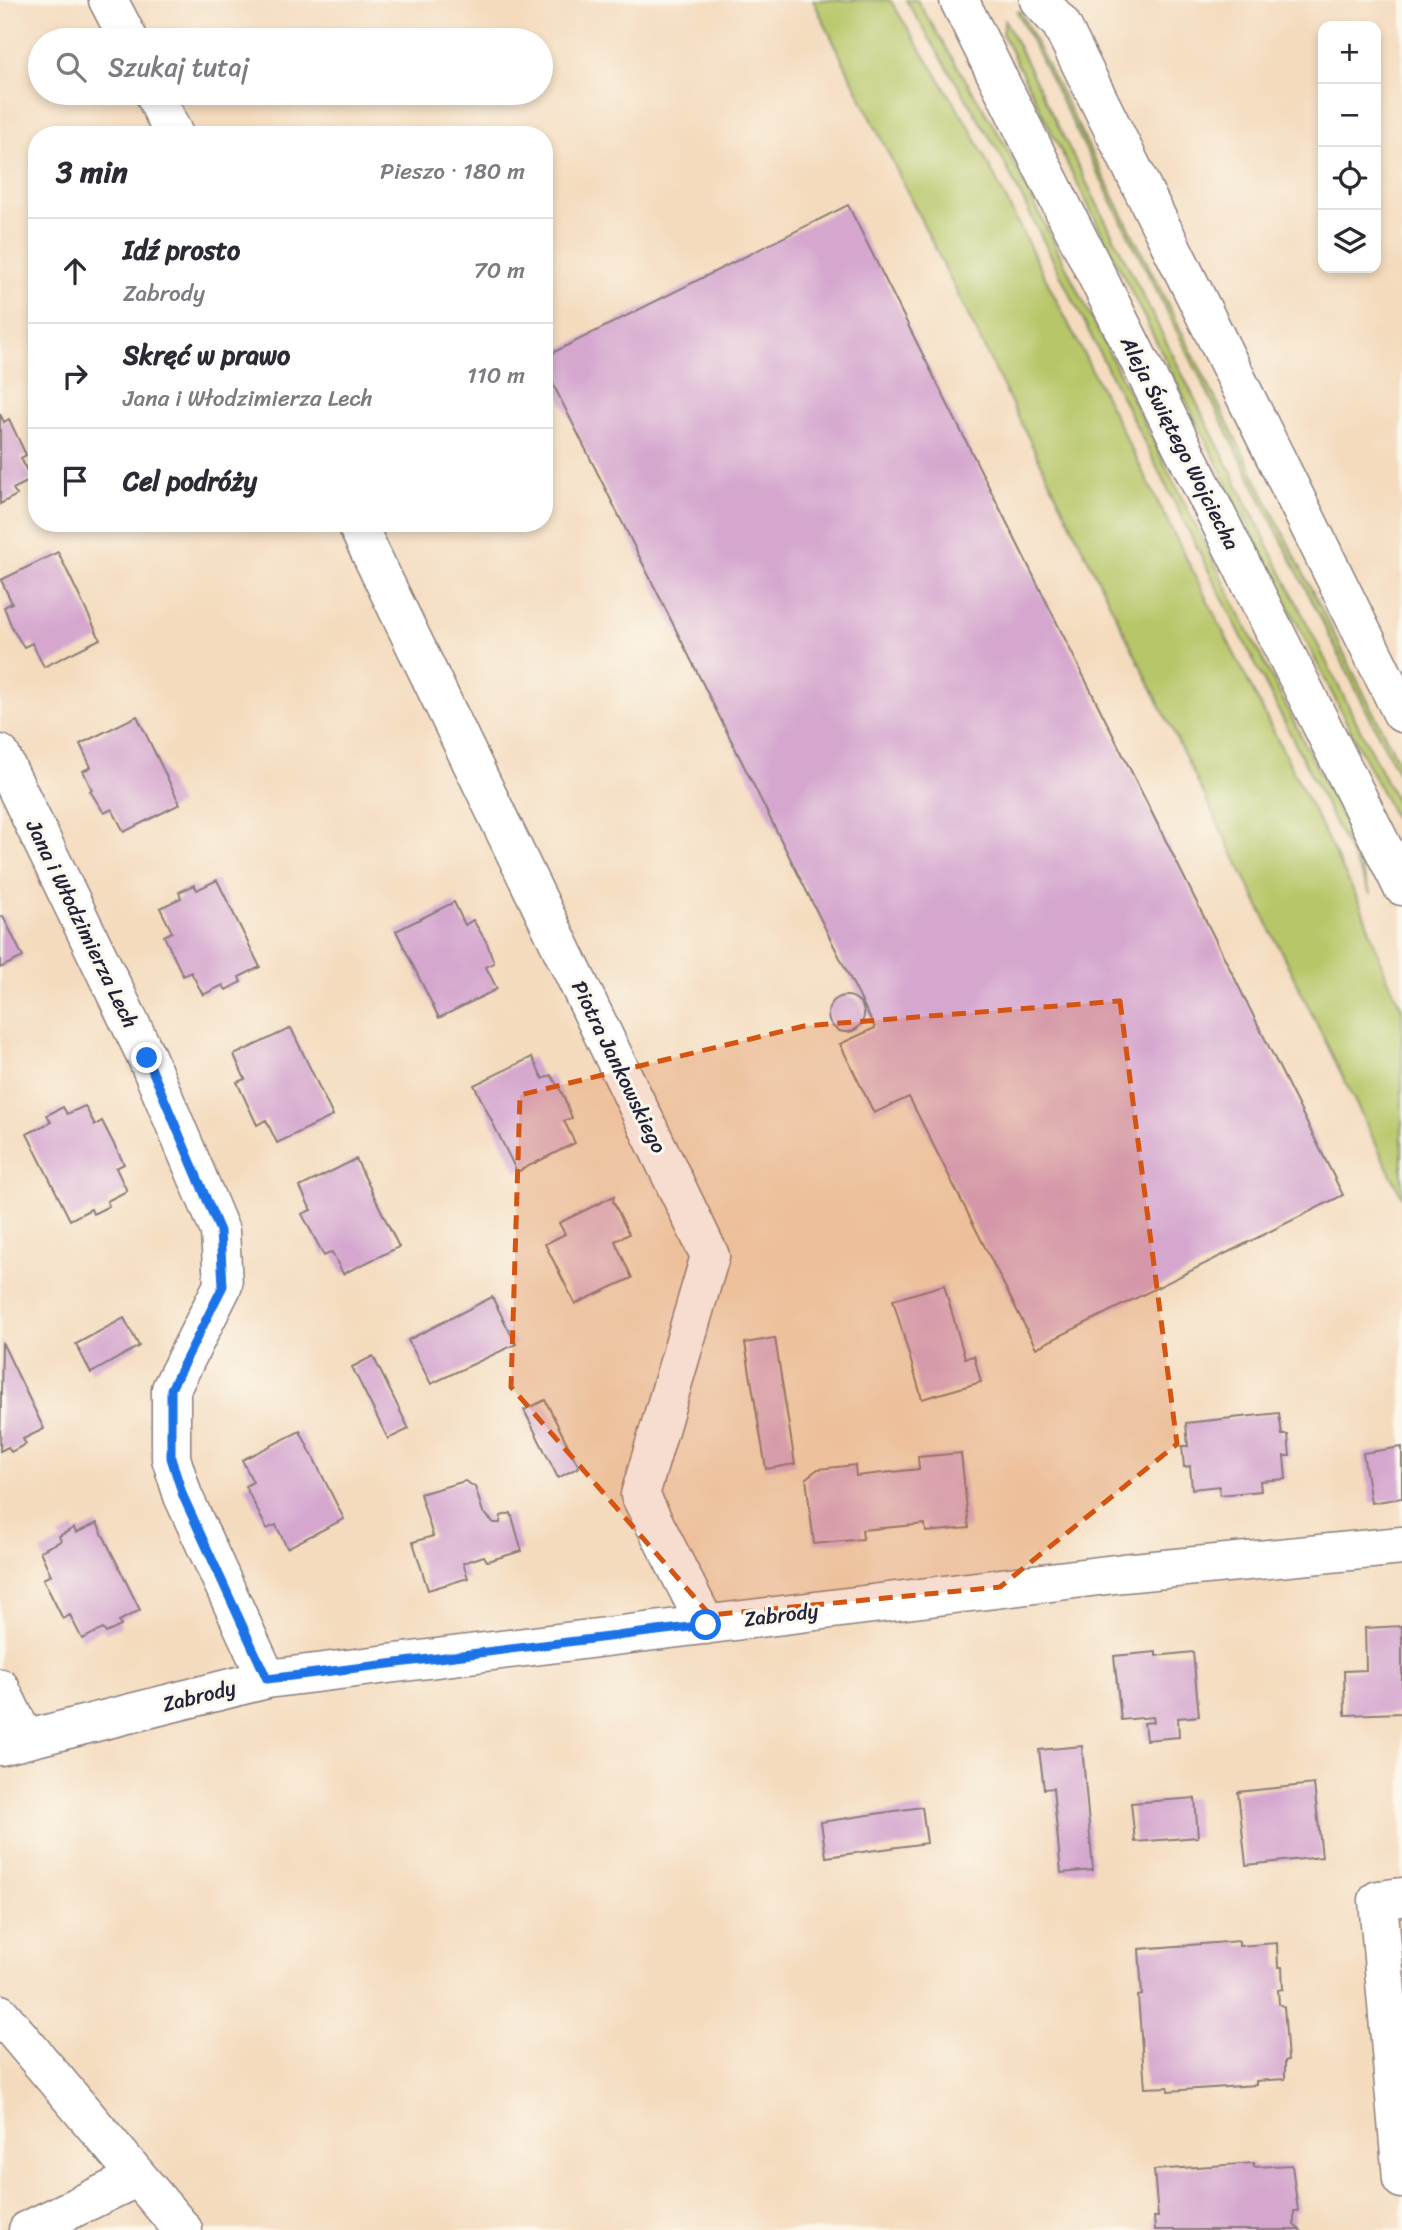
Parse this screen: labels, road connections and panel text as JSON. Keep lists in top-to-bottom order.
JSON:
{
  "streets": {
    "street": [
      "Aleja Świętego Wojciecha",
      "Jana i Włodzimierza Lech",
      "Piotra Jankowskiego",
      "Zabrody"
    ]
  },
  "crossings": [
    ["Jana i Włodzimierza Lech", "Zabrody"],
    ["Piotra Jankowskiego", "Zabrody"]
  ],
  "page": {
    "map_buttons": ["+", "−"],
    "search": "Szukaj tutaj",
    "heading": ["3 min", "Pieszo · 180 m"],
    "list": [
      ["Idź prosto", "Zabrody", "70 m"],
      ["Skręć w prawo", "Jana i Włodzimierza Lech", "110 m"],
      "Cel podróży"
    ]
  }
}
